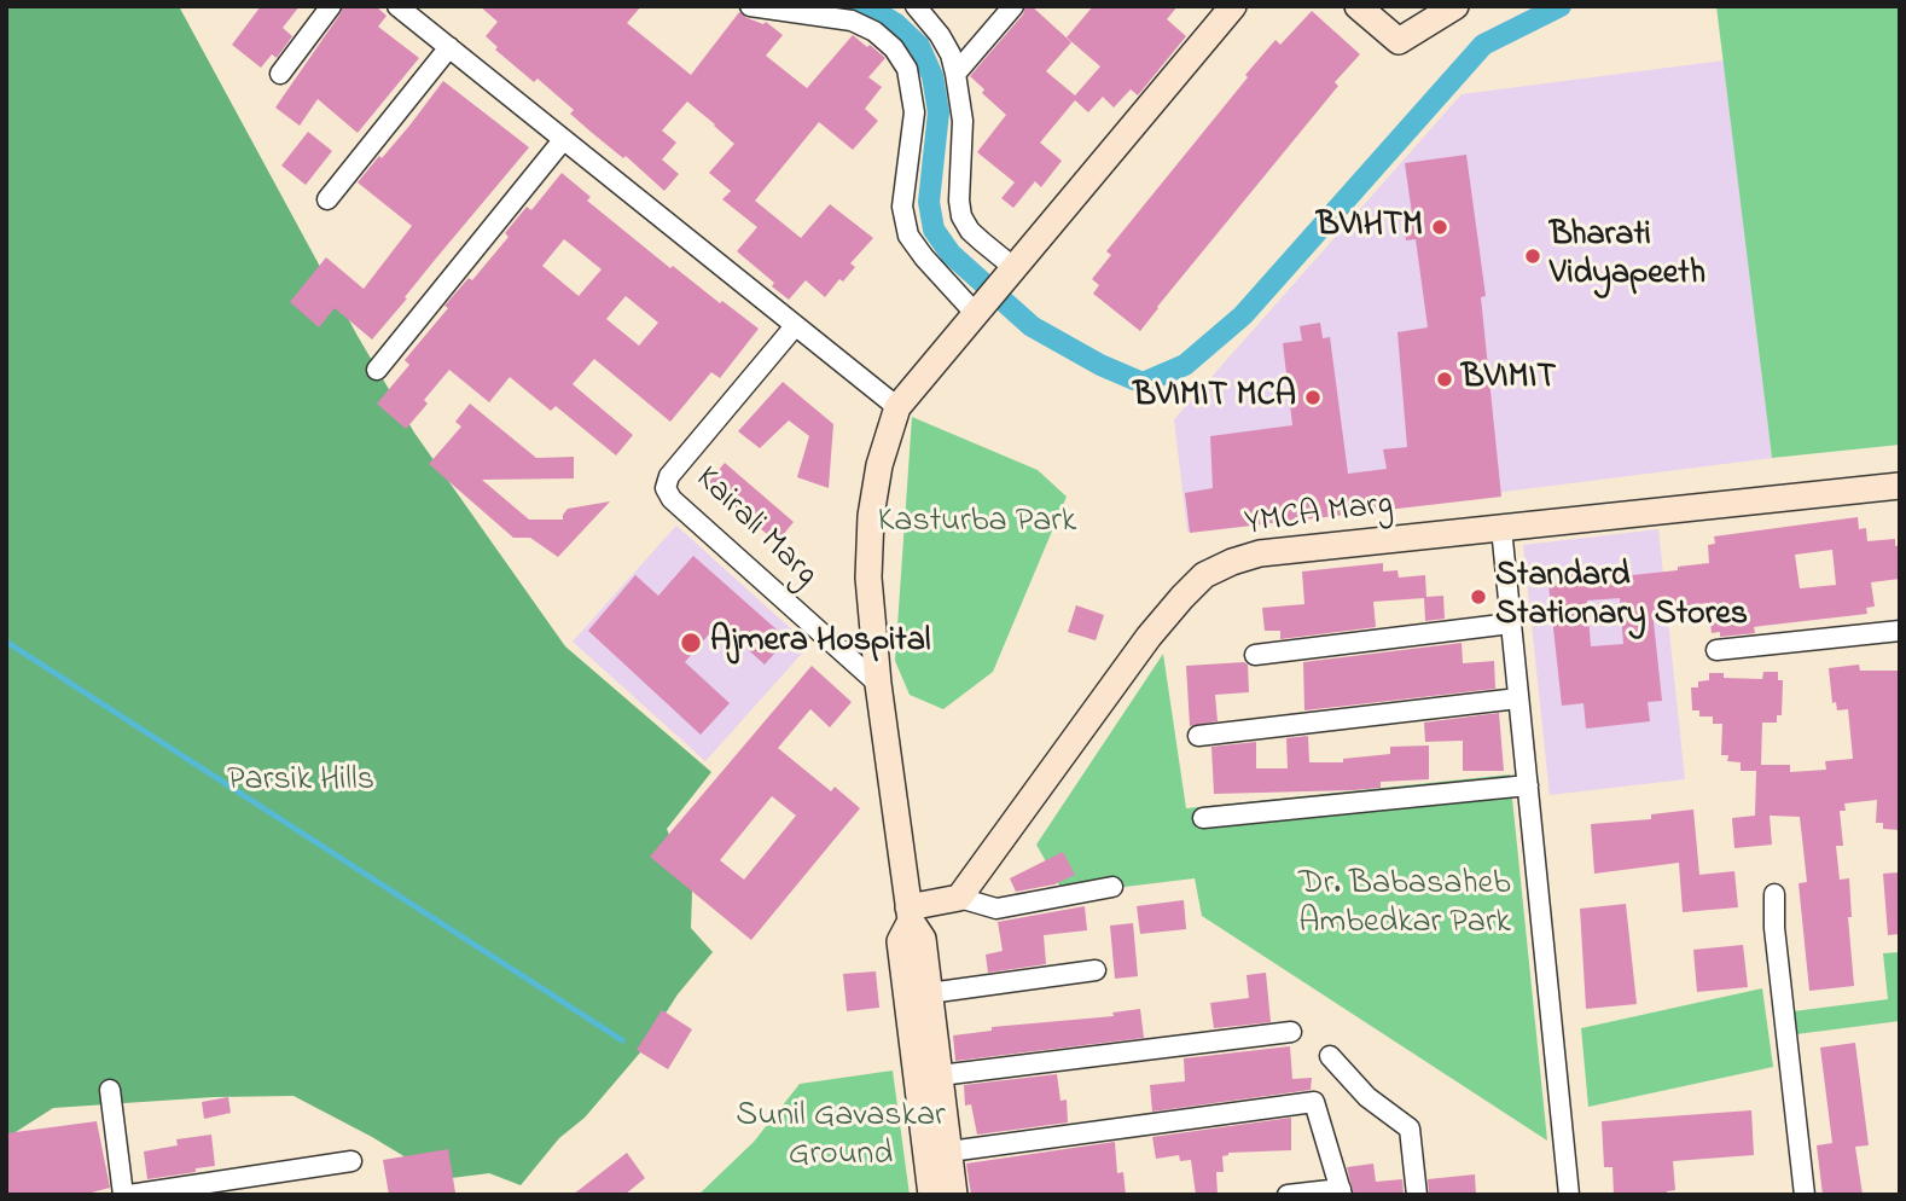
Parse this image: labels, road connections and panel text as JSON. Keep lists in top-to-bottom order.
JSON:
{
  "streets": {
    "main road": ["YMCA Marg"],
    "street": ["Kairali Marg"]
  },
  "parks": [
    "Kasturba Park",
    "Parsik Hills",
    "Dr. Babasaheb Ambedkar Park",
    "Sunil Gavaskar Ground"
  ],
  "places": [
    "BVIHTM",
    "Bharati Vidyapeeth",
    "BVIMIT",
    "BVIMIT MCA",
    "Standard Stationary Stores",
    "Ajmera Hospital"
  ]
}
